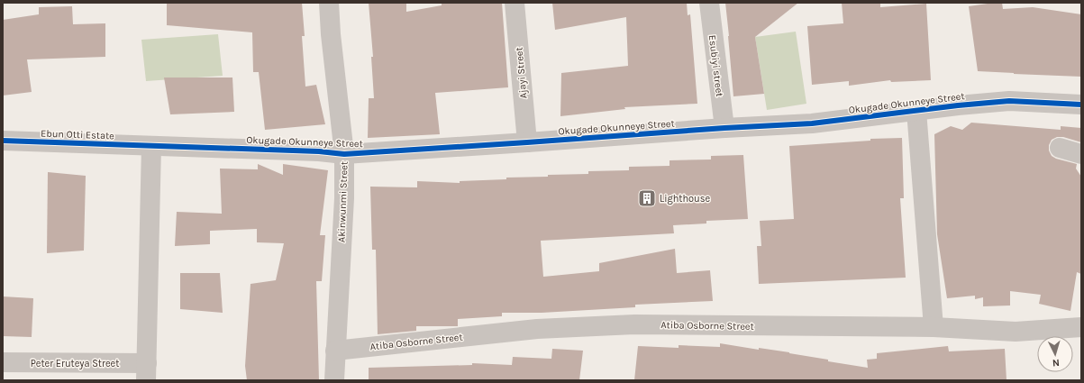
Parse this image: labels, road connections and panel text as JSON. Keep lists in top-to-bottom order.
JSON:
{
  "streets": {
    "street": [
      "Esubiyi street",
      "Ajayi Street",
      "Okugade Okunneye Street",
      "Ebun Otti Estate",
      "Akinwunmi Street",
      "Atiba Osborne Street",
      "Peter Eruteya Street"
    ]
  },
  "crossings": [
    ["Esubiyi street", "Okugade Okunneye Street"],
    ["Ajayi Street", "Okugade Okunneye Street"],
    ["Okugade Okunneye Street", "Ebun Otti Estate"],
    ["Okugade Okunneye Street", "Akinwunmi Street"],
    ["Akinwunmi Street", "Atiba Osborne Street"]
  ],
  "places": {
    "building": ["Lighthouse"]
  },
  "north": "bottom"
}
